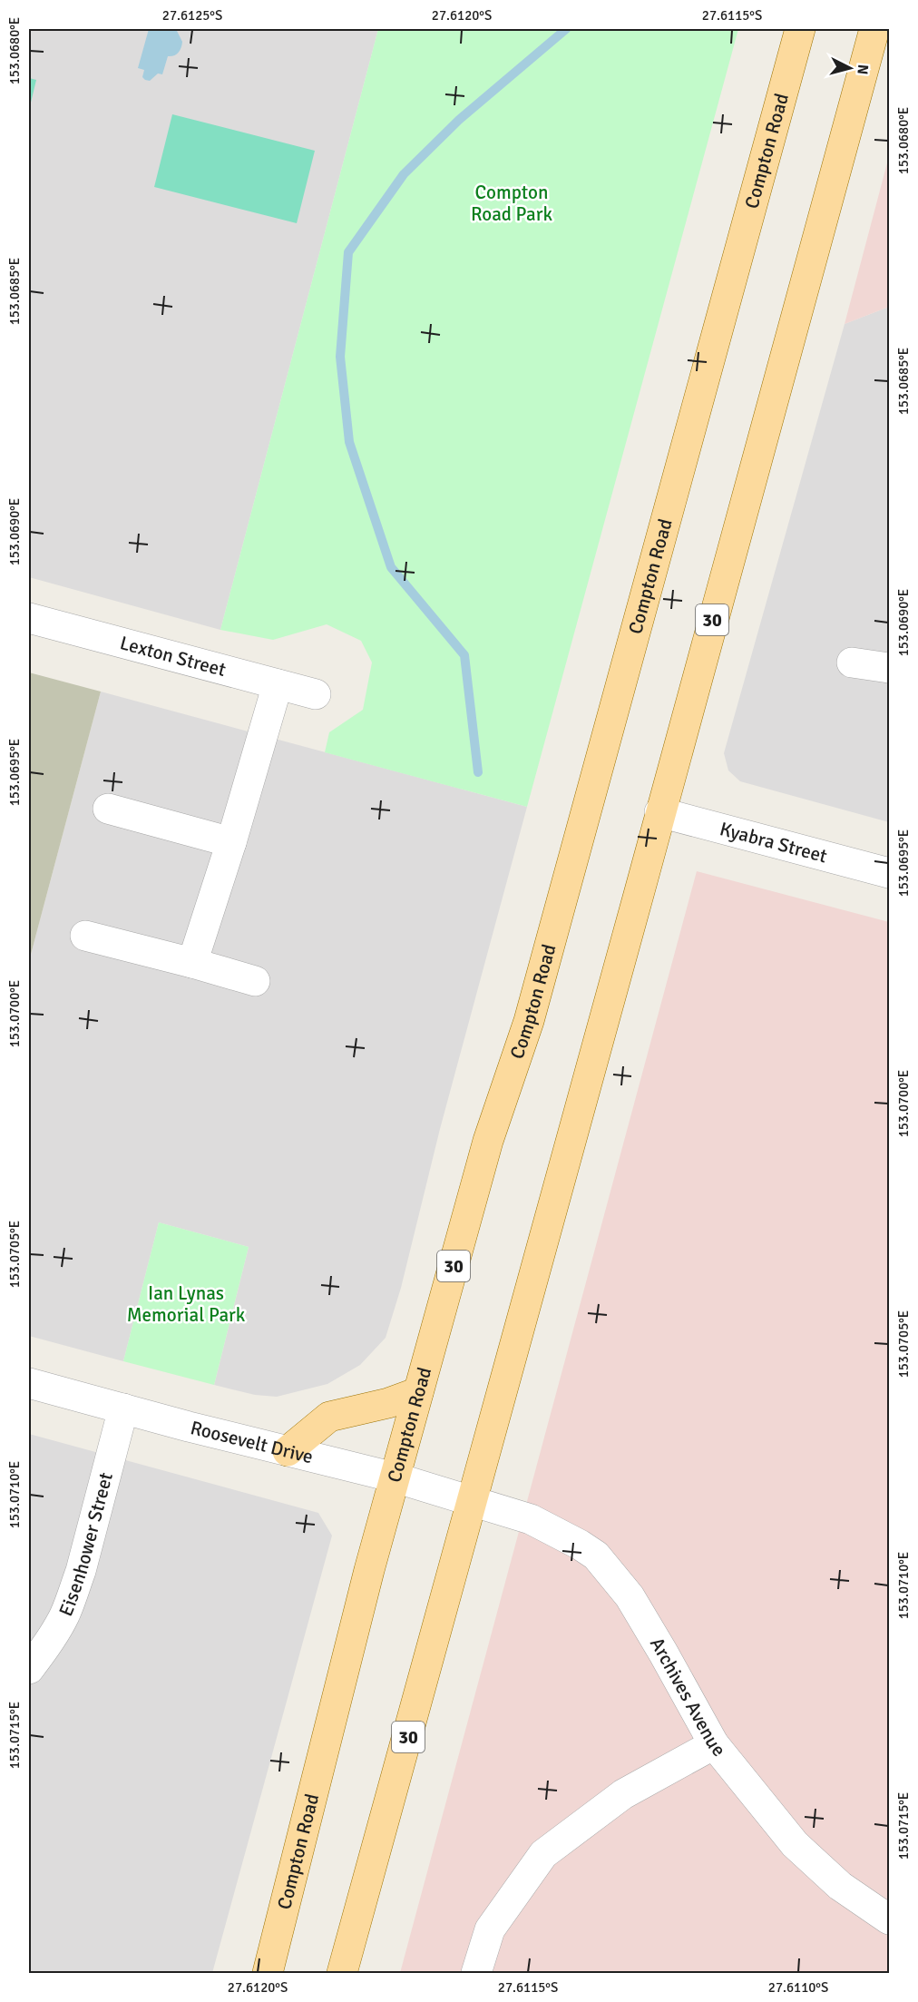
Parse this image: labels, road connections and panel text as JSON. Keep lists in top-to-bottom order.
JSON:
{
  "streets": {
    "main road": ["Compton Road", "30"],
    "street": [
      "Lexton Street",
      "Kyabra Street",
      "Roosevelt Drive",
      "Eisenhower Street",
      "Archives Avenue"
    ]
  },
  "crossings": [
    ["Compton Road", "Roosevelt Drive"],
    ["30", "Kyabra Street"],
    ["30", "Roosevelt Drive"],
    ["30", "Archives Avenue"],
    ["Roosevelt Drive", "Eisenhower Street"],
    ["Roosevelt Drive", "Archives Avenue"]
  ],
  "parks": ["Compton Road Park", "Ian Lynas Memorial Park"],
  "north": "right",
  "coordinates": [
    "27.6125°S",
    "27.6120°S",
    "27.6115°S",
    "153.0680°E",
    "153.0685°E",
    "153.0690°E",
    "153.0695°E",
    "153.0700°E",
    "153.0705°E",
    "153.0710°E",
    "153.0715°E",
    "27.6110°S"
  ]
}
